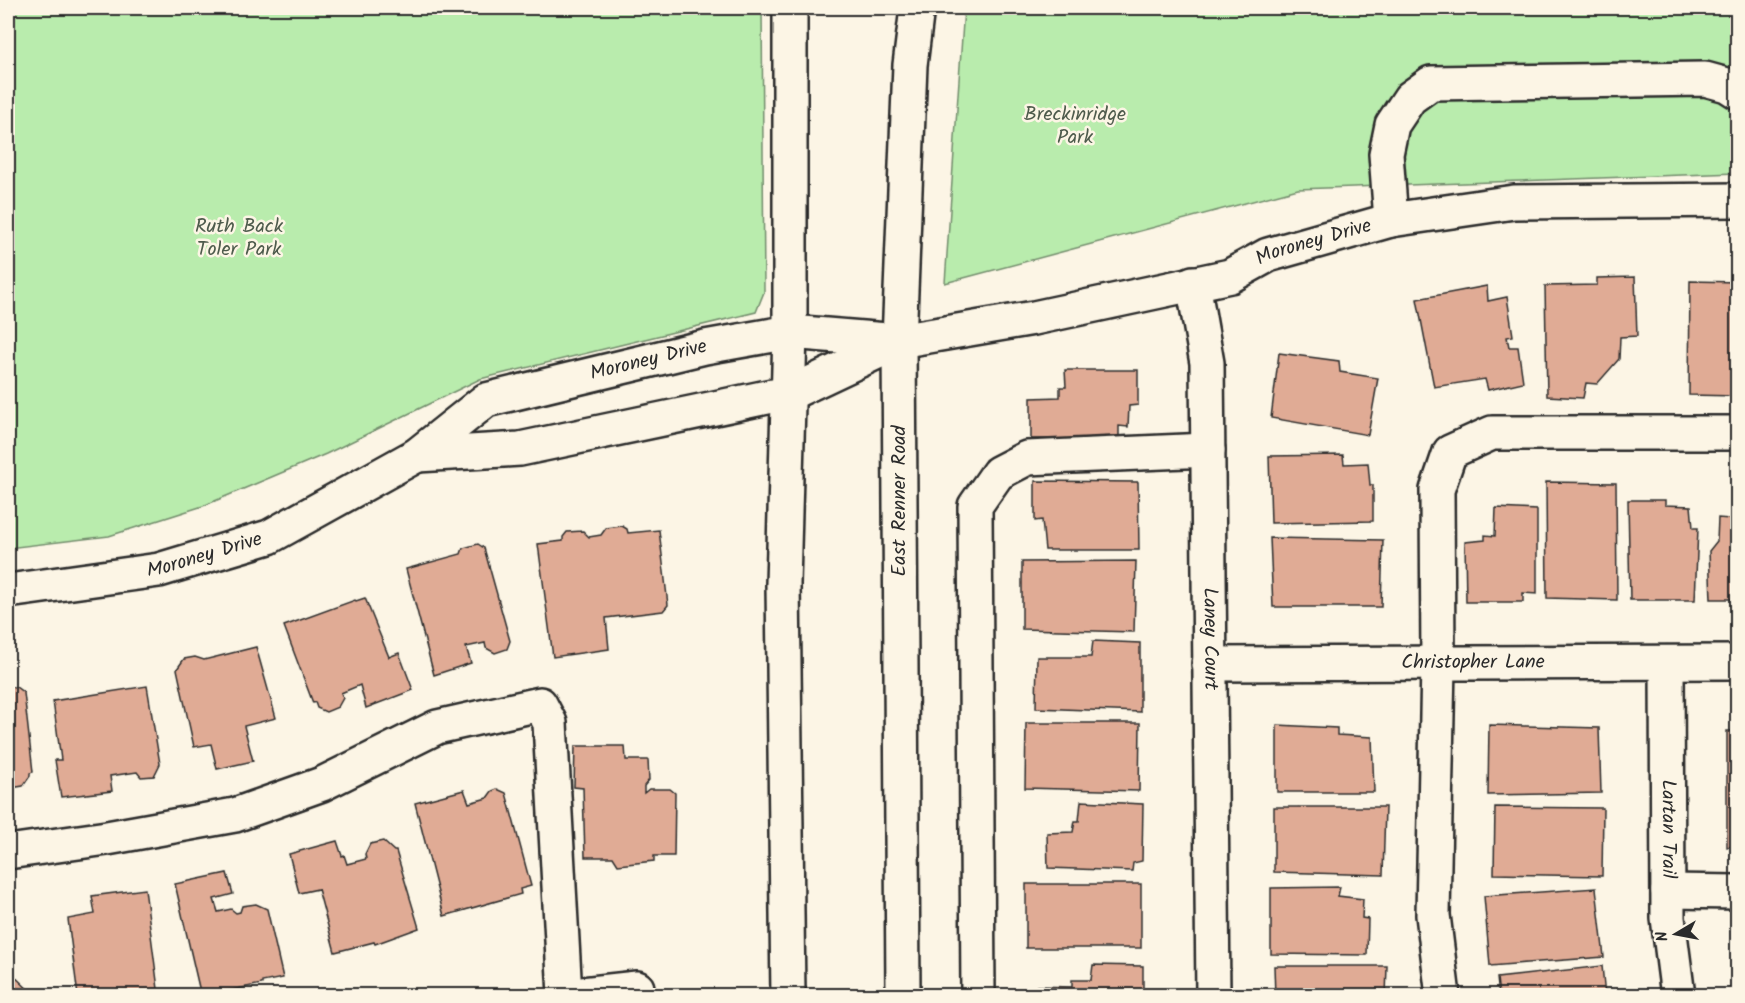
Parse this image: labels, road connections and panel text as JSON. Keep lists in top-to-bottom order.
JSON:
{
  "streets": {
    "street": [
      "Moroney Drive",
      "East Renner Road",
      "Laney Court",
      "Christopher Lane",
      "Lartan Trail"
    ]
  },
  "crossings": [
    ["Moroney Drive", "East Renner Road"],
    ["Moroney Drive", "Laney Court"],
    ["Laney Court", "Christopher Lane"],
    ["Christopher Lane", "Lartan Trail"]
  ],
  "parks": ["Breckinridge Park", "Ruth Back Toler Park"],
  "north": "left"
}
